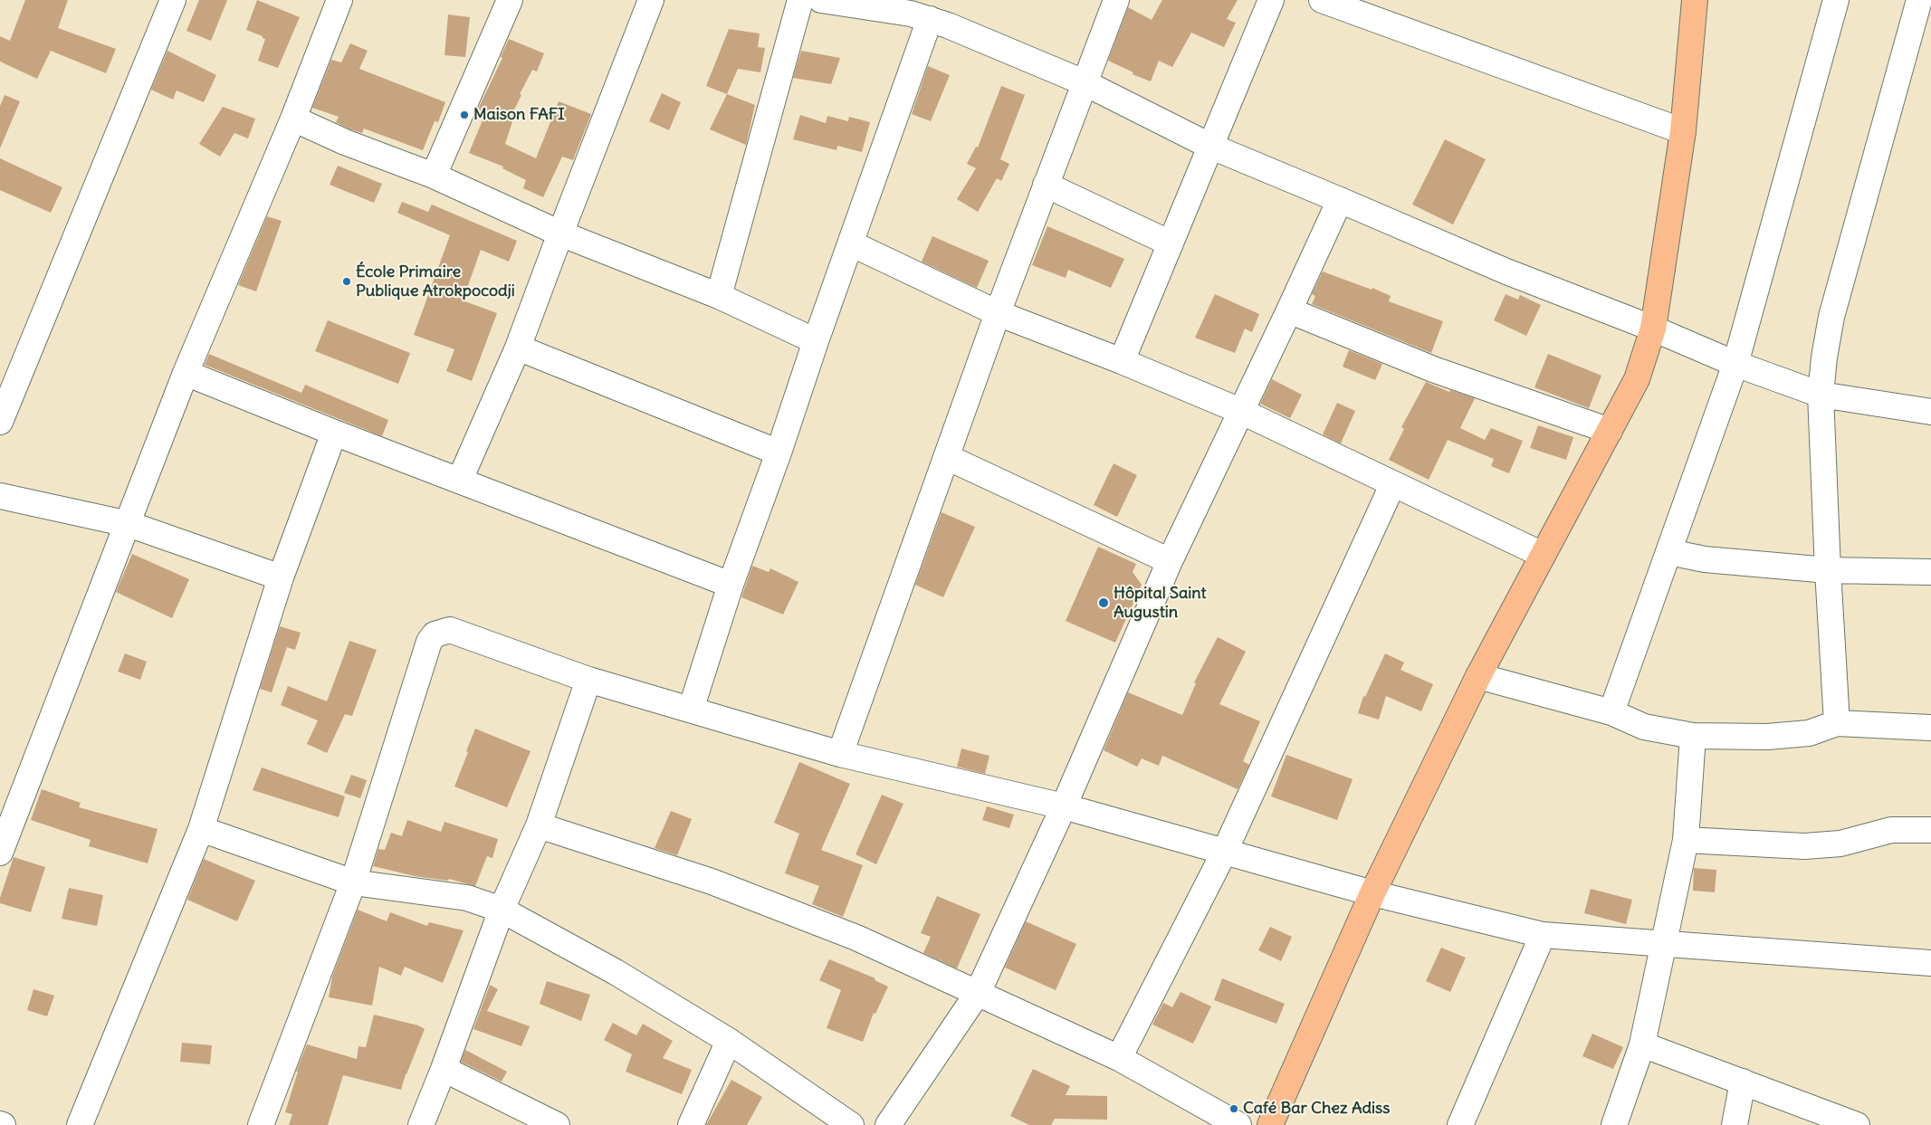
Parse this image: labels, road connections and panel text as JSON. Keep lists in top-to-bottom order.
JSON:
{
  "places": [
    "Maison FAFI",
    "École Primaire Publique Atrokpocodji",
    "Hôpital Saint Augustin",
    "Café Bar Chez Adiss"
  ]
}
